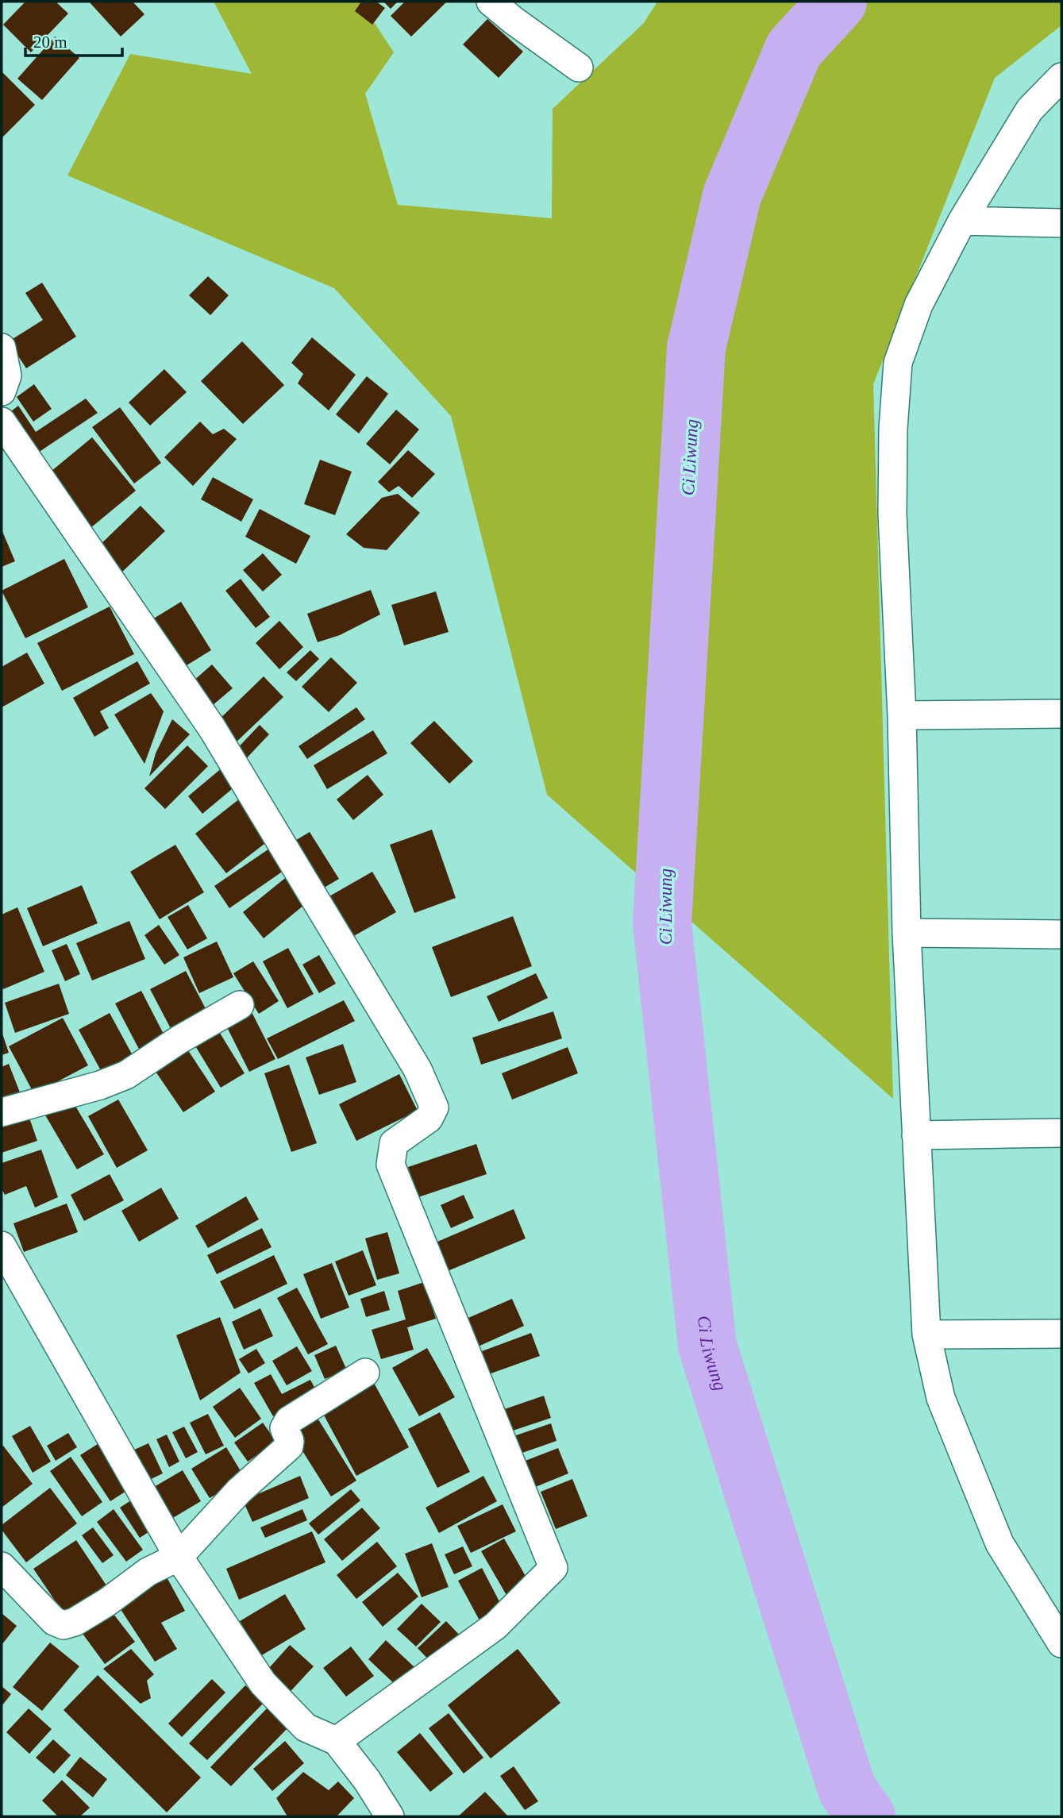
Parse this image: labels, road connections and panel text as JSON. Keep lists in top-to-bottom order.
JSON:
{
  "water": ["Ci Liwung"],
  "scale_bar": "20 m"
}
